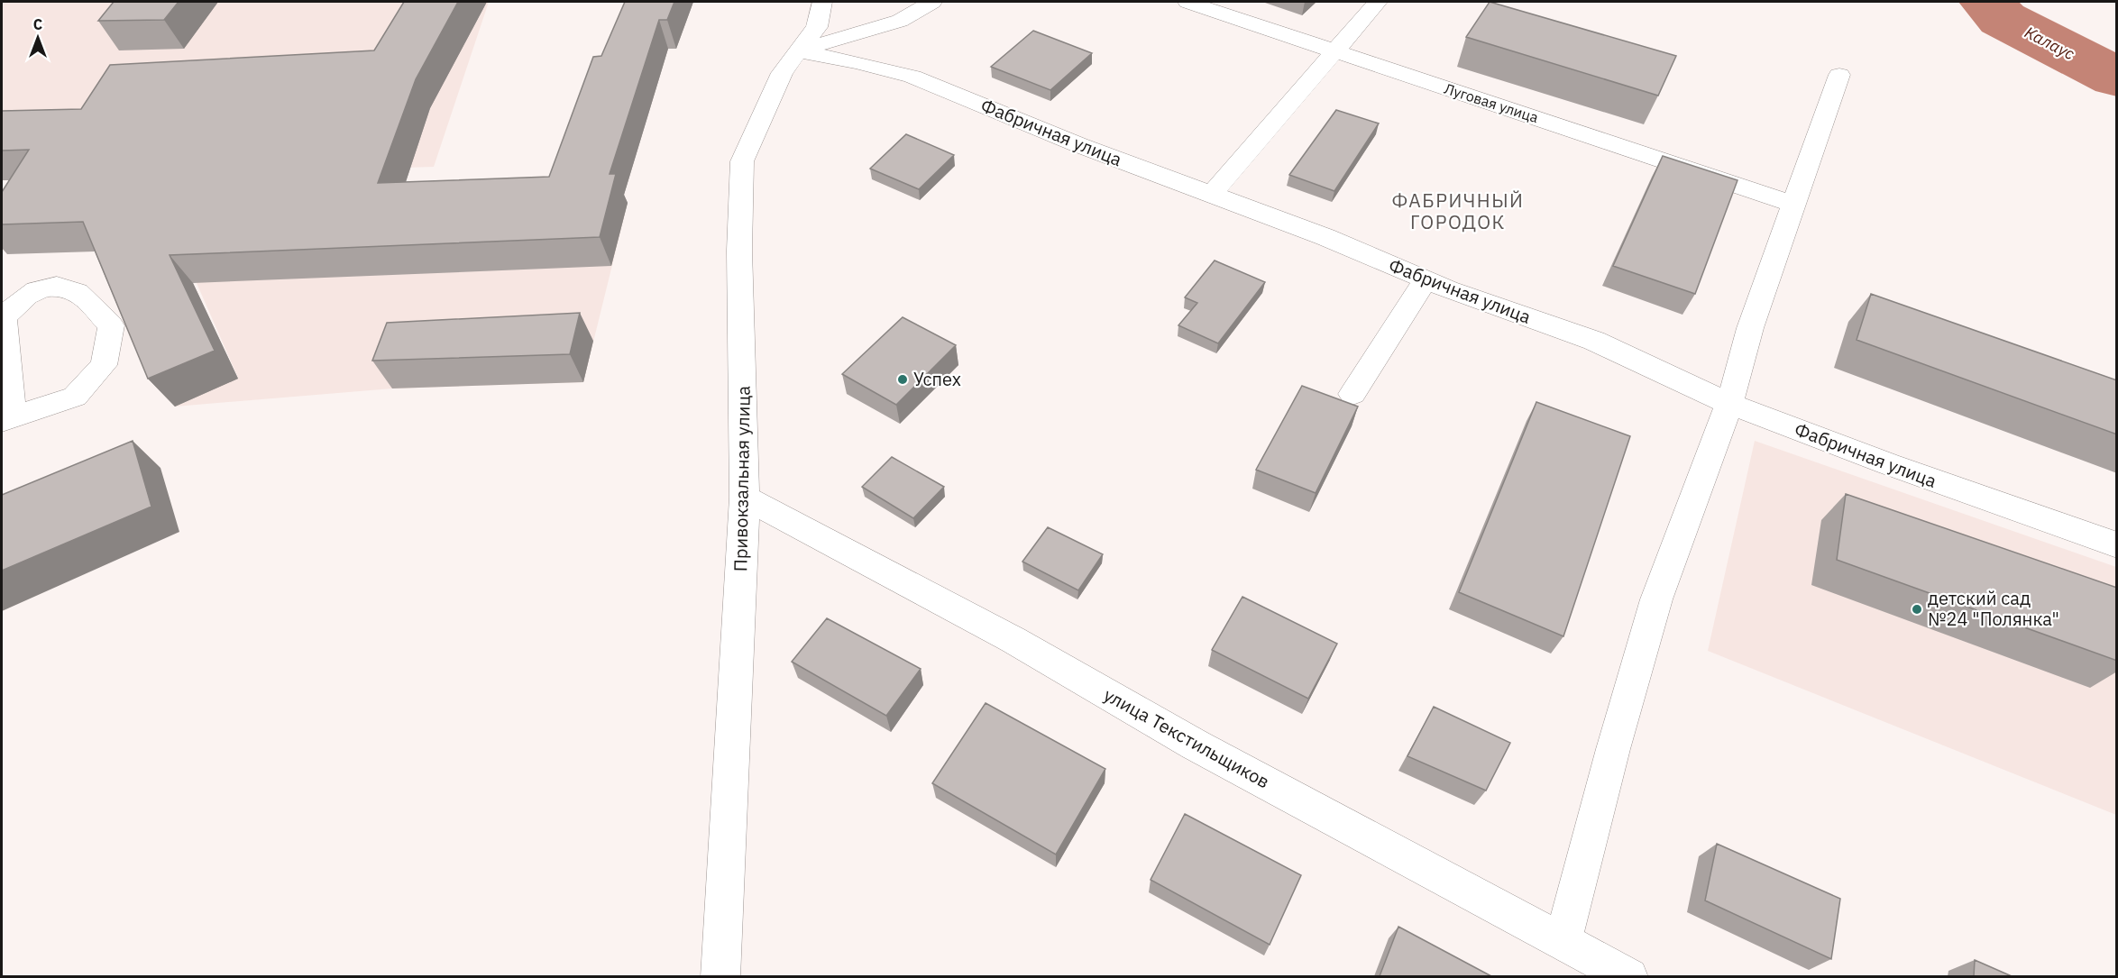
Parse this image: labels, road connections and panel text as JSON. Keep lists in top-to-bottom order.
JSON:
{
  "streets": {
    "street": [
      "Луговая улица",
      "Фабричная улица",
      "Привокзальная улица",
      "улица Текстильщиков"
    ]
  },
  "crossings": [
    ["Фабричная улица", "Привокзальная улица"],
    ["Привокзальная улица", "улица Текстильщиков"]
  ],
  "districts": ["ФАБРИЧНЫЙ ГОРОДОК"],
  "water": ["Калаус"],
  "places": ["Успех", "детский сад №24 \"Полянка\""],
  "north": "top"
}
